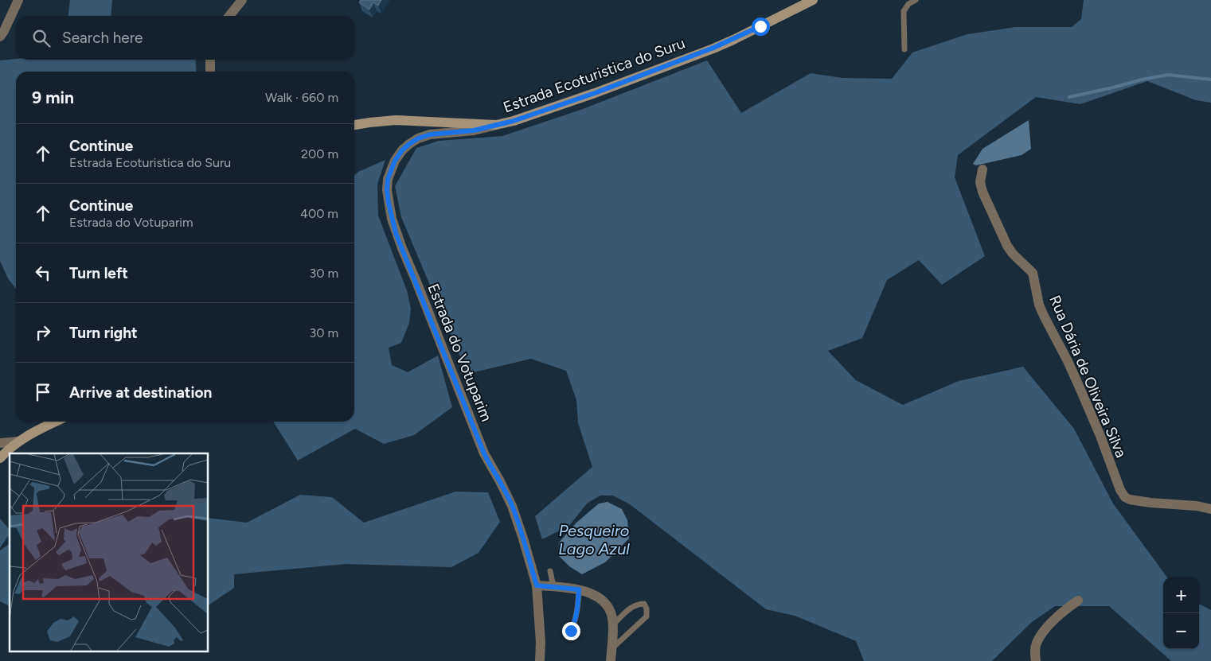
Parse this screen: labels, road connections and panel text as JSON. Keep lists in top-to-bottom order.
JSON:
{
  "streets": {
    "main road": ["Estrada Ecoturistica do Suru"],
    "street": ["Estrada do Votuparim", "Rua Dária de Oliveira Silva"]
  },
  "crossings": [
    ["Estrada Ecoturistica do Suru", "Estrada do Votuparim"]
  ],
  "water": ["Pesqueiro Lago Azul"],
  "page": {
    "search": "Search here",
    "heading": ["9 min", "Walk · 660 m"],
    "list": [
      ["Continue", "Estrada Ecoturistica do Suru", "200 m"],
      ["Continue", "Estrada do Votuparim", "400 m"],
      ["Turn left", "30 m"],
      ["Turn right", "30 m"],
      "Arrive at destination"
    ],
    "map_buttons": ["+", "−"]
  }
}
